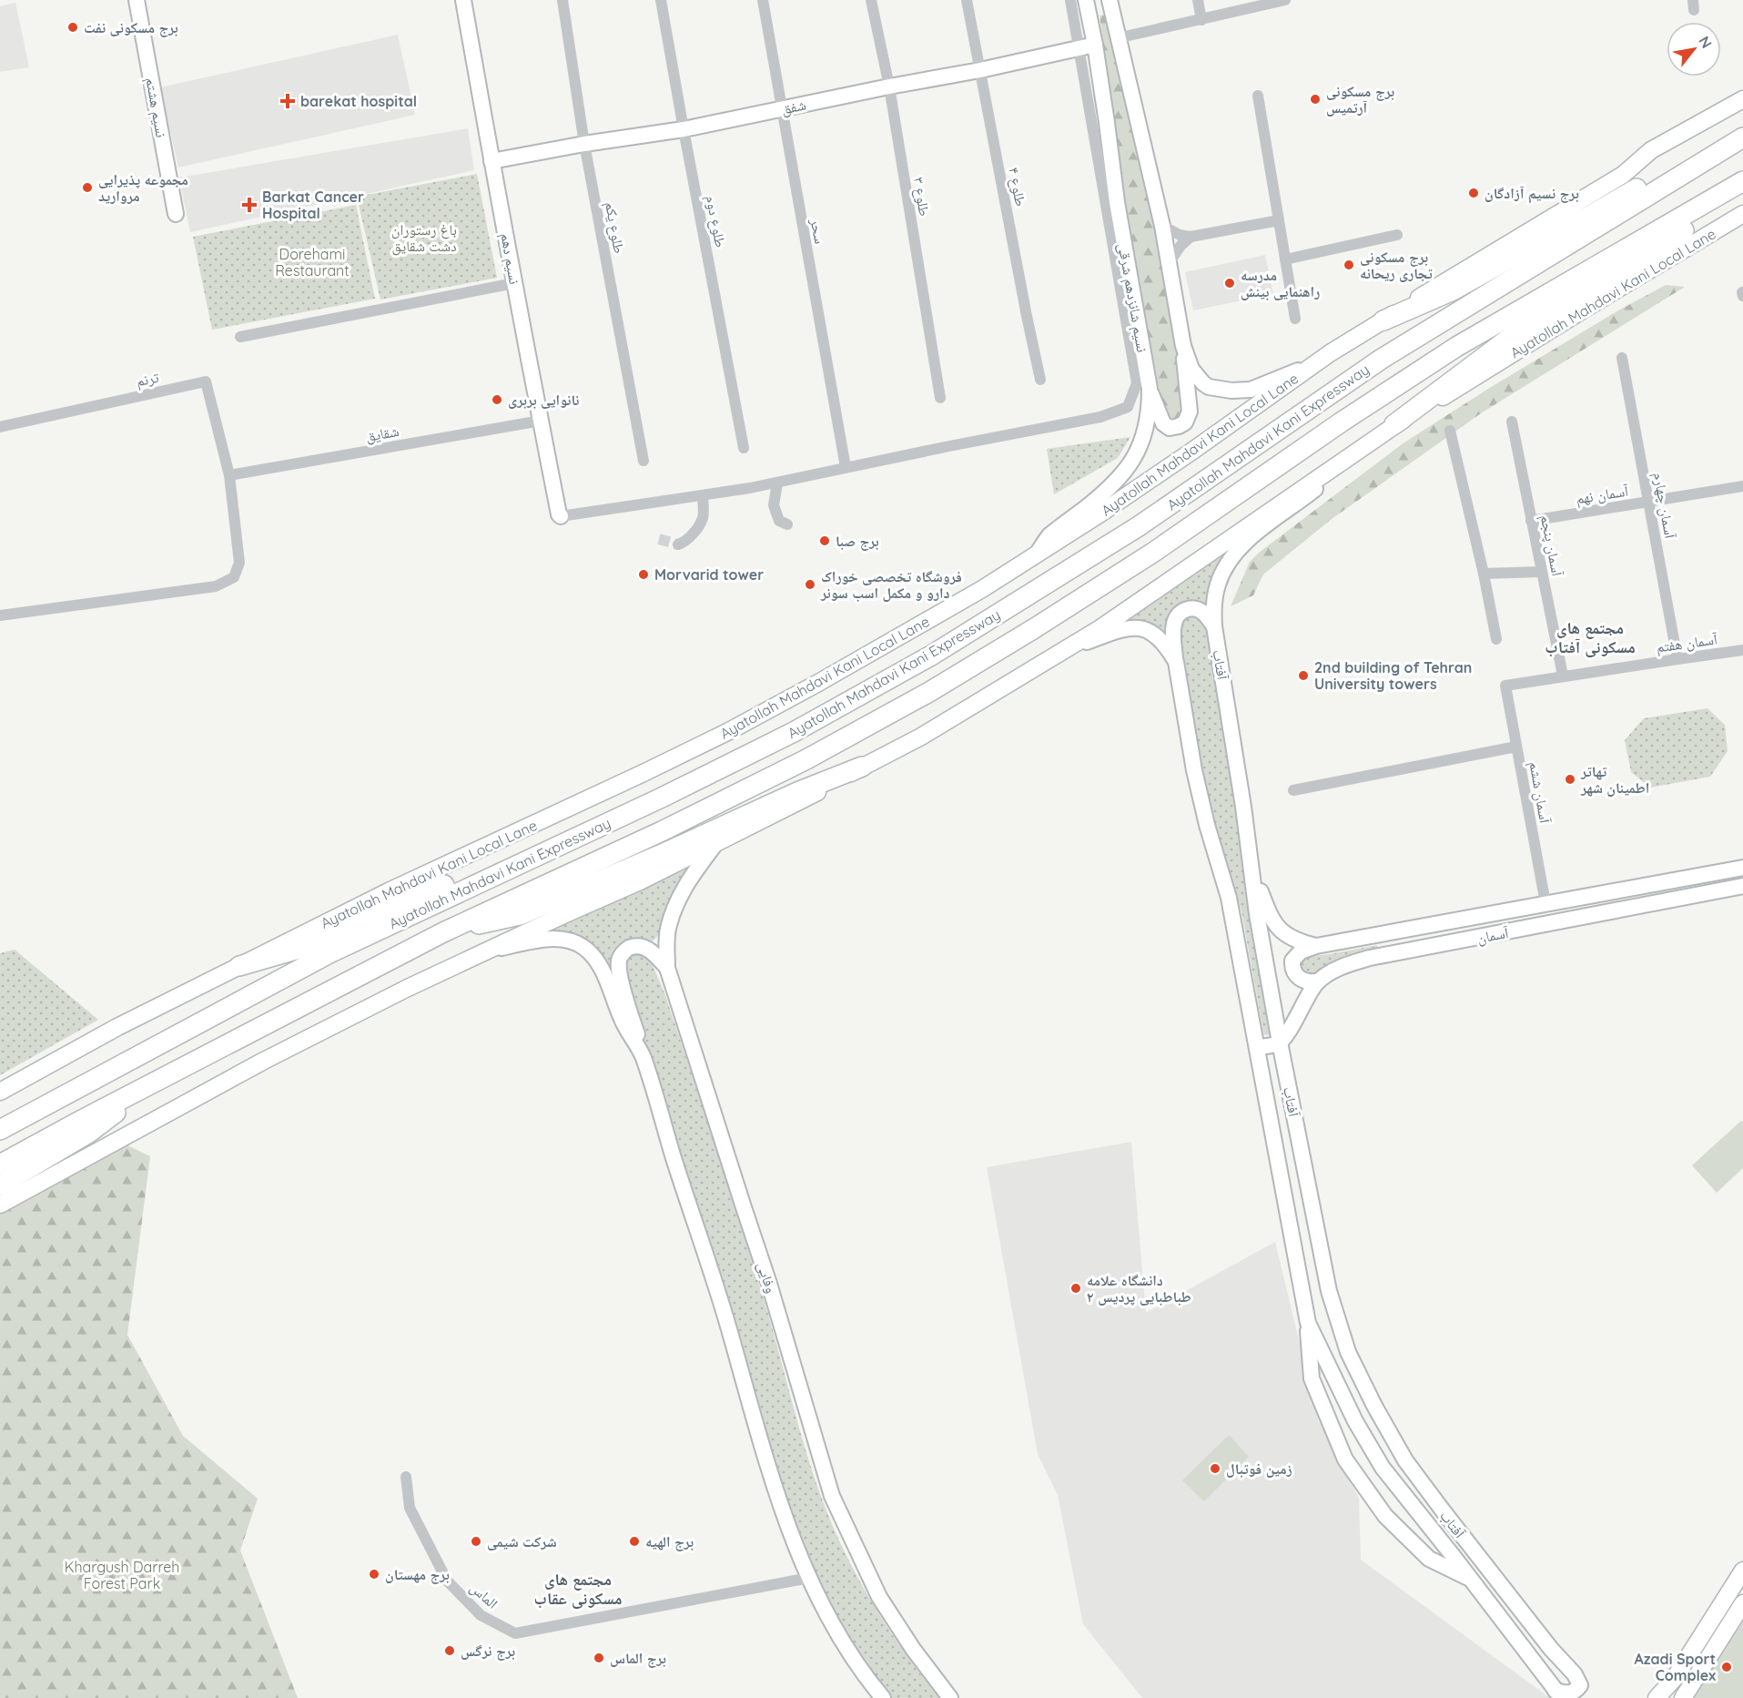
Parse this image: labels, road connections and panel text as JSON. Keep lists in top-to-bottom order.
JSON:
{
  "streets": {
    "highway": ["Ayatollah Mahdavi Kani Expressway"],
    "main road": ["Ayatollah Mahdavi Kani Local Lane"],
    "street": [
      "شفق",
      "نسیم هشتم",
      "طلوع ۴",
      "طلوع ۳",
      "طلوع دوم",
      "طلوع یکم",
      "سحر",
      "نسیم دهم",
      "نسیم شانزدهم شرقی",
      "ترنم",
      "شقایق",
      "آسمان نهم",
      "آسمان چهارم",
      "آسمان پنجم",
      "آسمان هفتم",
      "آفتاب",
      "آسمان ششم",
      "آسمان",
      "وفایی",
      "الماس"
    ]
  },
  "crossings": [
    ["شفق", "طلوع ۴"],
    ["شفق", "طلوع ۳"],
    ["شفق", "طلوع دوم"],
    ["شفق", "طلوع یکم"],
    ["شفق", "سحر"],
    ["شفق", "نسیم دهم"],
    ["شفق", "نسیم شانزدهم شرقی"],
    ["نسیم دهم", "شقایق"],
    ["Ayatollah Mahdavi Kani Local Lane", "نسیم شانزدهم شرقی"],
    ["Ayatollah Mahdavi Kani Local Lane", "آفتاب"],
    ["Ayatollah Mahdavi Kani Local Lane", "وفایی"],
    ["ترنم", "شقایق"],
    ["آسمان نهم", "آسمان چهارم"],
    ["آسمان نهم", "آسمان پنجم"],
    ["آسمان چهارم", "آسمان هفتم"],
    ["آسمان پنجم", "آسمان هفتم"],
    ["آسمان هفتم", "آسمان ششم"],
    ["آفتاب", "آسمان"],
    ["آسمان ششم", "آسمان"]
  ],
  "districts": ["مجتمع های مسکونی آفتاب", "مجتمع های مسکونی عقاب"],
  "parks": ["باغ رستوران دشت شقایق", "Dorehami Restaurant", "Khargush Darreh Forest Park"],
  "places": {
    "other": [
      "برج مسکونی نفت",
      "برج مسکونی آرتمیس",
      "مجموعه پذیرایی مروارید",
      "برج نسیم آزادگان",
      "برج مسکونی تجاری ریحانه",
      "مدرسه راهنمایی بینش",
      "نانوایی بربری",
      "برج صبا",
      "Morvarid tower",
      "فروشگاه تخصصی خوراک دارو و مکمل اسب سونر",
      "2nd building of Tehran University towers",
      "تهاتر اطمینان شهر",
      "دانشگاه علامه طباطبایی پردیس ۲",
      "زمین فوتبال",
      "شرکت شیمی",
      "برج الهیه",
      "برج مهستان",
      "برج نرگس",
      "برج الماس",
      "Azadi Sport Complex"
    ],
    "health": ["barekat hospital", "Barkat Cancer Hospital"]
  },
  "north": "top right"
}
